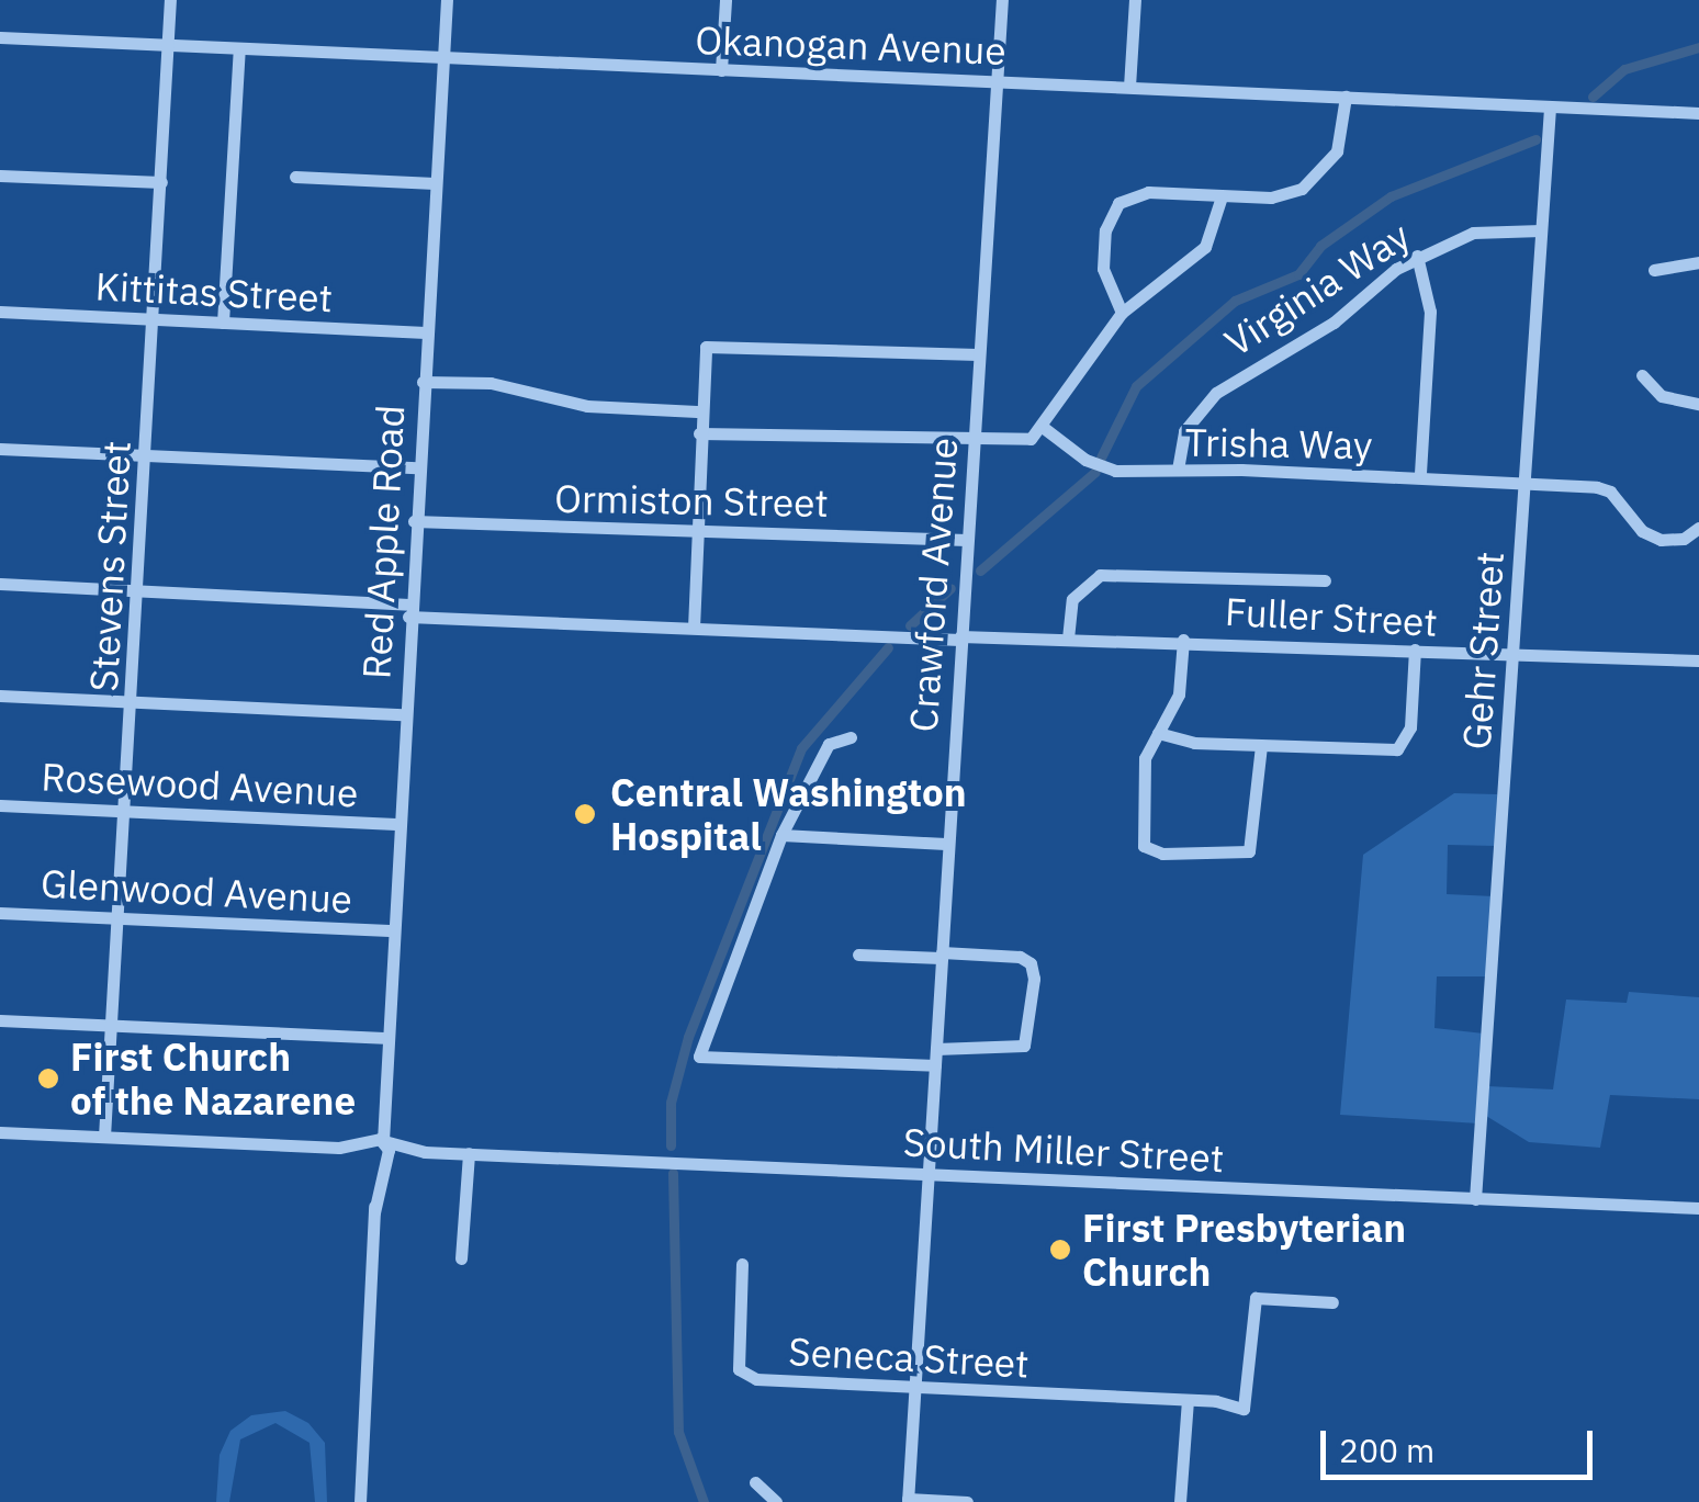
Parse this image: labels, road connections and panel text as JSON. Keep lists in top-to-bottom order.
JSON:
{
  "streets": {
    "street": [
      "Okanogan Avenue",
      "Virginia Way",
      "Kittitas Street",
      "Trisha Way",
      "Ormiston Street",
      "Red Apple Road",
      "Stevens Street",
      "Crawford Avenue",
      "Fuller Street",
      "Gehr Street",
      "Rosewood Avenue",
      "Glenwood Avenue",
      "South Miller Street",
      "Seneca Street"
    ]
  },
  "crossings": [
    ["Okanogan Avenue", "Red Apple Road"],
    ["Okanogan Avenue", "Stevens Street"],
    ["Okanogan Avenue", "Crawford Avenue"],
    ["Okanogan Avenue", "Gehr Street"],
    ["Virginia Way", "Trisha Way"],
    ["Virginia Way", "Gehr Street"],
    ["Kittitas Street", "Red Apple Road"],
    ["Kittitas Street", "Stevens Street"],
    ["Trisha Way", "Gehr Street"],
    ["Ormiston Street", "Red Apple Road"],
    ["Ormiston Street", "Crawford Avenue"],
    ["Red Apple Road", "Fuller Street"],
    ["Red Apple Road", "Rosewood Avenue"],
    ["Red Apple Road", "Glenwood Avenue"],
    ["Red Apple Road", "South Miller Street"],
    ["Stevens Street", "Fuller Street"],
    ["Stevens Street", "Rosewood Avenue"],
    ["Stevens Street", "Glenwood Avenue"],
    ["Stevens Street", "South Miller Street"],
    ["Crawford Avenue", "Fuller Street"],
    ["Crawford Avenue", "South Miller Street"],
    ["Crawford Avenue", "Seneca Street"],
    ["Fuller Street", "Gehr Street"],
    ["Gehr Street", "South Miller Street"]
  ],
  "places": ["Central Washington Hospital", "First Church of the Nazarene", "First Presbyterian Church"],
  "scale_bar": "200 m"
}
